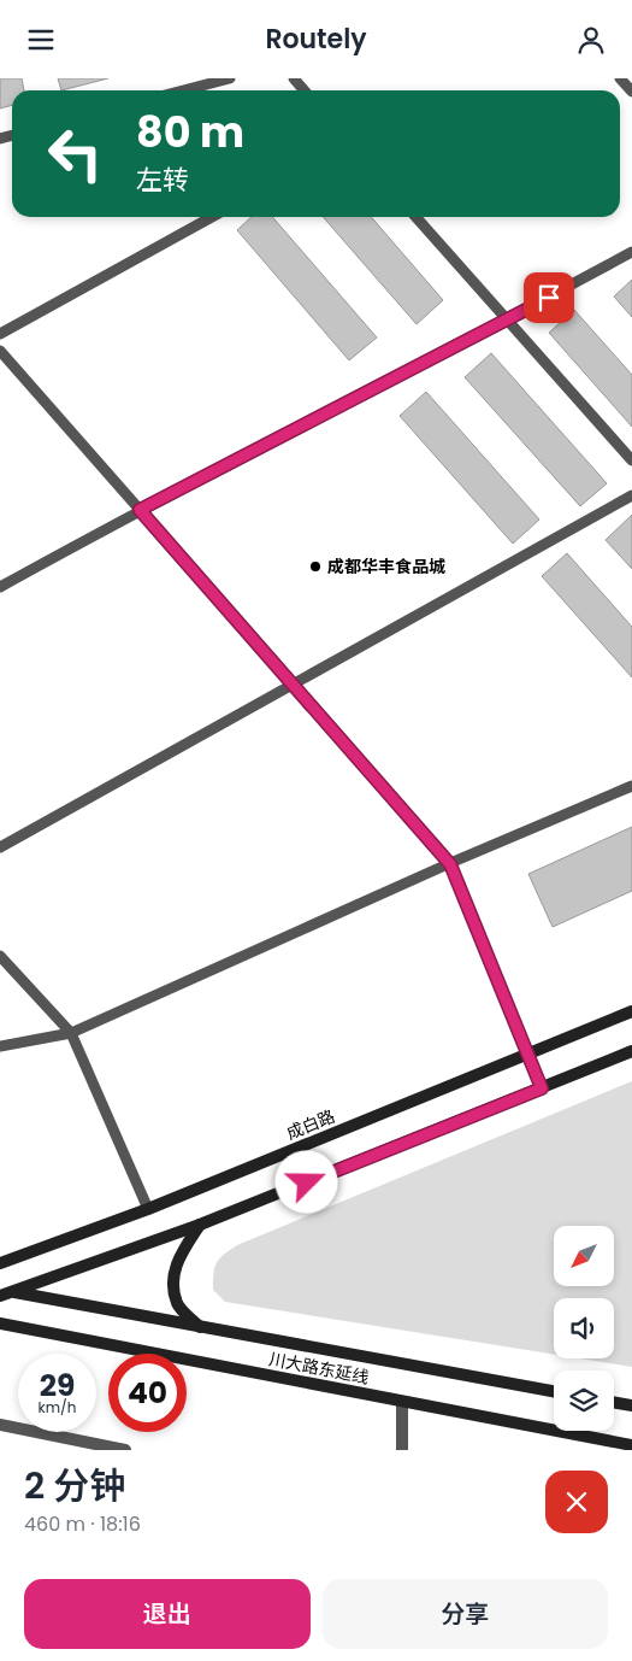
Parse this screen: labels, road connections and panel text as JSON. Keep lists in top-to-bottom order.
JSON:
{
  "streets": {
    "street": ["成白路", "川大路东延线"]
  },
  "places": ["成都华丰食品城"],
  "north": "bottom left",
  "page": {
    "header": "Routely",
    "turn": ["80 m", "左转"],
    "speed": "29 km/h",
    "limit": "40",
    "heading": ["2 分钟", "460 m · 18:16"],
    "buttons": ["退出", "分享"]
  }
}
